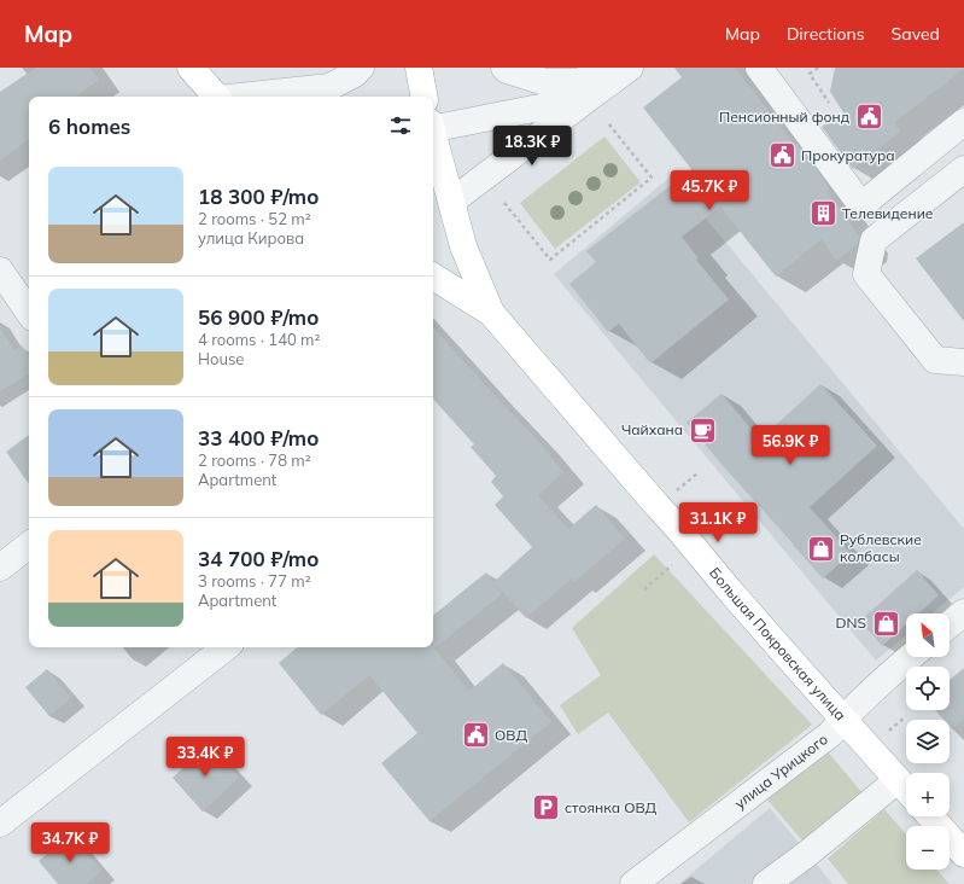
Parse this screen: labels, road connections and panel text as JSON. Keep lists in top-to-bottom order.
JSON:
{
  "streets": {
    "main road": ["Большая Покровская улица"],
    "street": ["улица Урицкого"]
  },
  "crossings": [
    ["Большая Покровская улица", "улица Урицкого"]
  ],
  "places": {
    "public building": ["Пенсионный фонд", "Прокуратура", "ОВД"],
    "building": ["Телевидение"],
    "cafe": ["Чайхана"],
    "shop": ["Рублевские колбасы", "DNS"],
    "parking": ["стоянка ОВД"]
  },
  "north": "top left",
  "page": {
    "header": "Map",
    "nav": ["Map", "Directions", "Saved"],
    "heading": "6 homes",
    "price": [
      "18.3K ₽",
      "45.7K ₽",
      "56.9K ₽",
      "31.1K ₽",
      "33.4K ₽",
      "34.7K ₽"
    ],
    "list": [
      {
        "name": "18 300 ₽/mo",
        "note": "2 rooms · 52 m² · улица Кирова"
      },
      {
        "name": "56 900 ₽/mo",
        "note": "4 rooms · 140 m² · House"
      },
      {
        "name": "33 400 ₽/mo",
        "note": "2 rooms · 78 m² · Apartment"
      },
      {
        "name": "34 700 ₽/mo",
        "note": "3 rooms · 77 m² · Apartment"
      }
    ],
    "map_buttons": ["+", "−"]
  }
}
